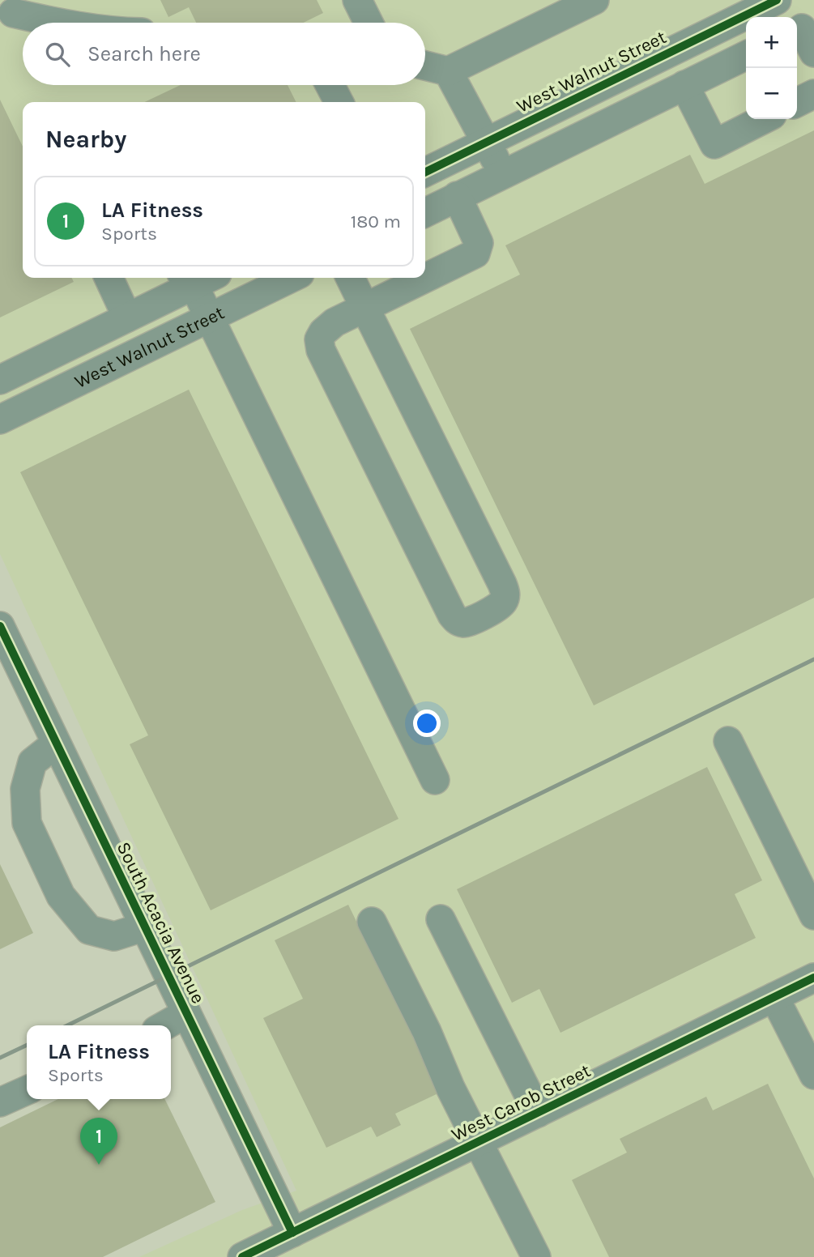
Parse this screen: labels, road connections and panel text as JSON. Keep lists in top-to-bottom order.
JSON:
{
  "streets": {
    "street": ["West Walnut Street", "South Acacia Avenue", "West Carob Street"]
  },
  "crossings": [
    ["South Acacia Avenue", "West Carob Street"]
  ],
  "page": {
    "map_buttons": ["+", "−"],
    "search": "Search here",
    "heading": "Nearby",
    "list": [
      {
        "mark": "1",
        "name": "LA Fitness",
        "note": "Sports",
        "value": "180 m"
      }
    ],
    "popup": ["LA Fitness", "Sports"],
    "pins": "1"
  }
}
